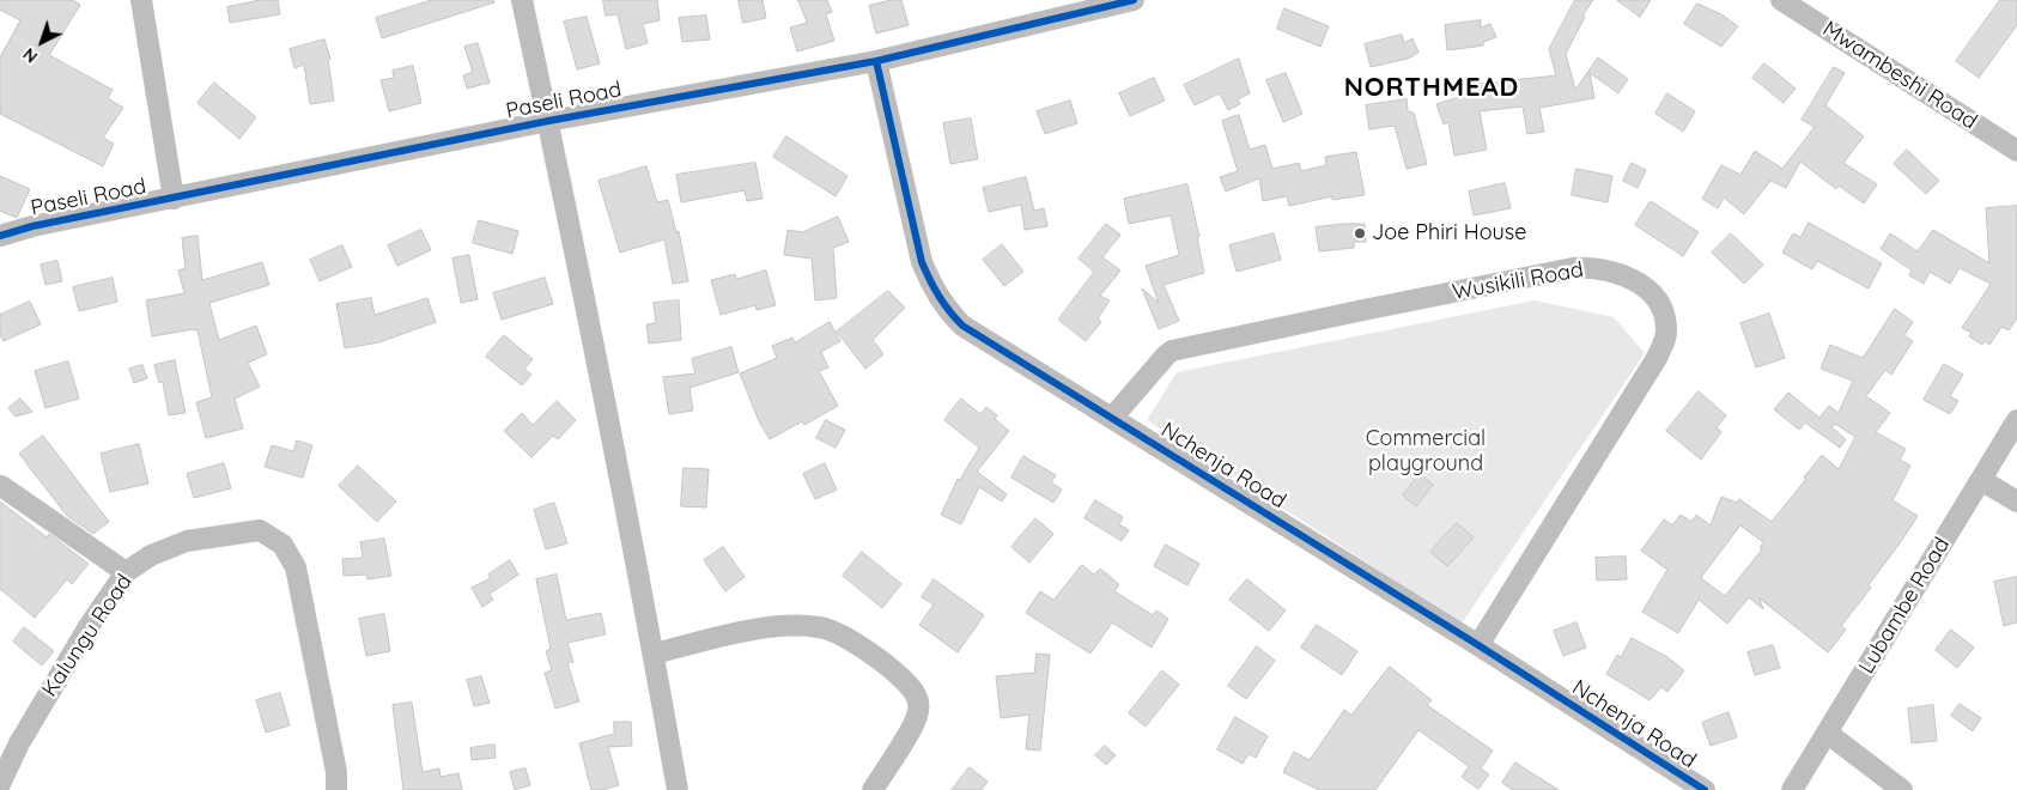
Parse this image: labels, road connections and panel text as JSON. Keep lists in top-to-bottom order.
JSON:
{
  "streets": {
    "street": [
      "Mwambeshi Road",
      "Paseli Road",
      "Wusikili Road",
      "Nchenja Road",
      "Lubambe Road",
      "Kalungu Road"
    ]
  },
  "crossings": [
    ["Paseli Road", "Nchenja Road"],
    ["Wusikili Road", "Nchenja Road"]
  ],
  "districts": ["NORTHMEAD"],
  "parks": ["Commercial playground"],
  "places": ["Joe Phiri House"],
  "north": "bottom left"
}
